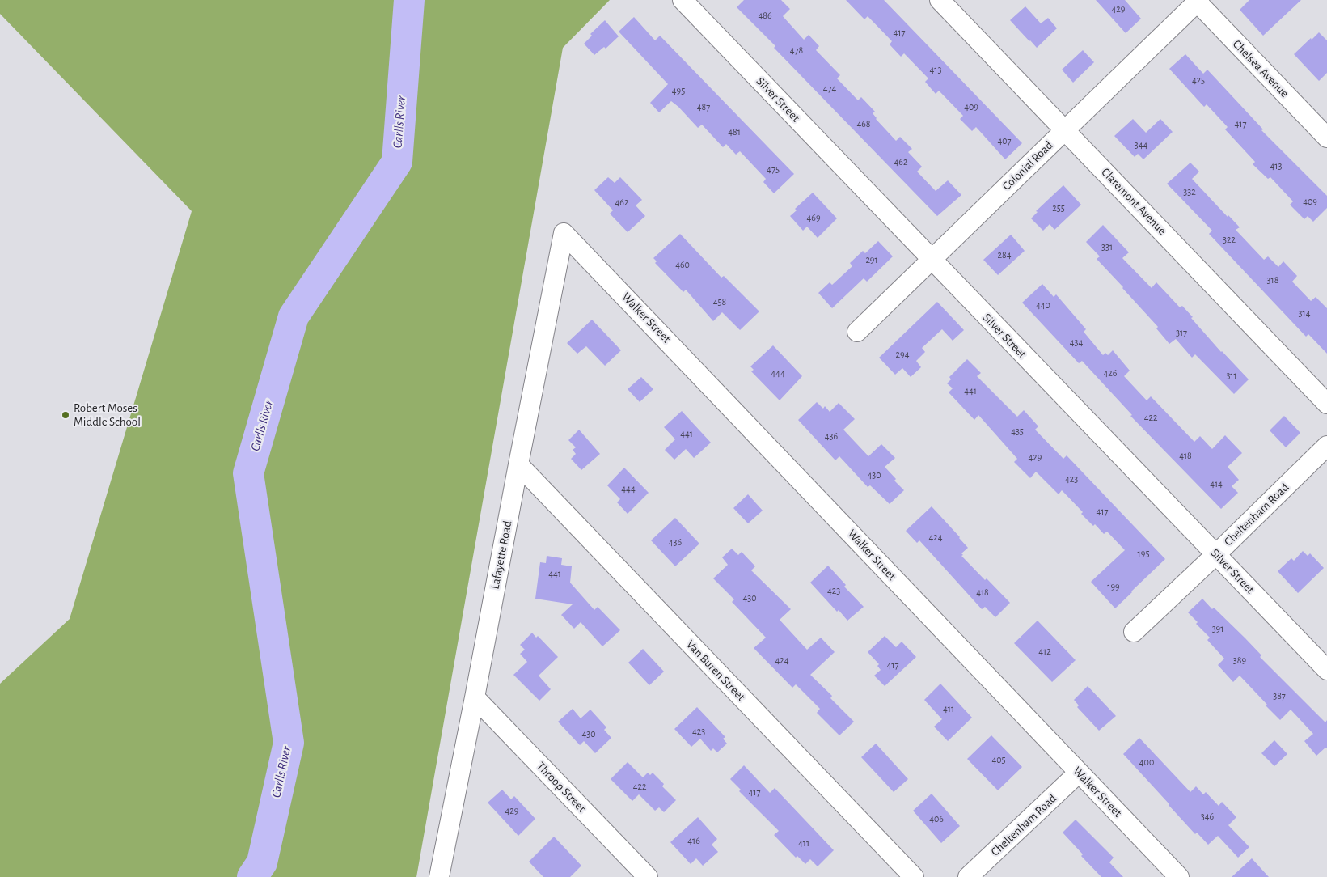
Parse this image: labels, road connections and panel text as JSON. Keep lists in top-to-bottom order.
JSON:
{
  "streets": {
    "street": [
      "Chelsea Avenue",
      "Silver Street",
      "Colonial Road",
      "Claremont Avenue",
      "Walker Street",
      "Cheltenham Road",
      "Lafayette Road",
      "Van Buren Street",
      "Throop Street"
    ]
  },
  "crossings": [
    ["Chelsea Avenue", "Colonial Road"],
    ["Silver Street", "Colonial Road"],
    ["Silver Street", "Cheltenham Road"],
    ["Colonial Road", "Claremont Avenue"],
    ["Walker Street", "Cheltenham Road"],
    ["Walker Street", "Lafayette Road"],
    ["Lafayette Road", "Van Buren Street"],
    ["Lafayette Road", "Throop Street"]
  ],
  "water": ["Carlls River"],
  "places": ["Robert Moses Middle School"],
  "house_numbers": [
    "429",
    "486",
    "417",
    "478",
    "413",
    "425",
    "474",
    "495",
    "487",
    "409",
    "468",
    "417",
    "481",
    "407",
    "344",
    "462",
    "413",
    "475",
    "332",
    "409",
    "462",
    "255",
    "469",
    "322",
    "331",
    "284",
    "291",
    "460",
    "318",
    "458",
    "440",
    "314",
    "317",
    "434",
    "294",
    "444",
    "426",
    "311",
    "441",
    "422",
    "435",
    "441",
    "436",
    "418",
    "429",
    "430",
    "423",
    "414",
    "444",
    "417",
    "424",
    "436",
    "195",
    "441",
    "199",
    "423",
    "418",
    "430",
    "391",
    "412",
    "424",
    "389",
    "417",
    "387",
    "411",
    "423",
    "430",
    "405",
    "400",
    "422",
    "417",
    "429",
    "346",
    "406",
    "416",
    "411"
  ]
}
